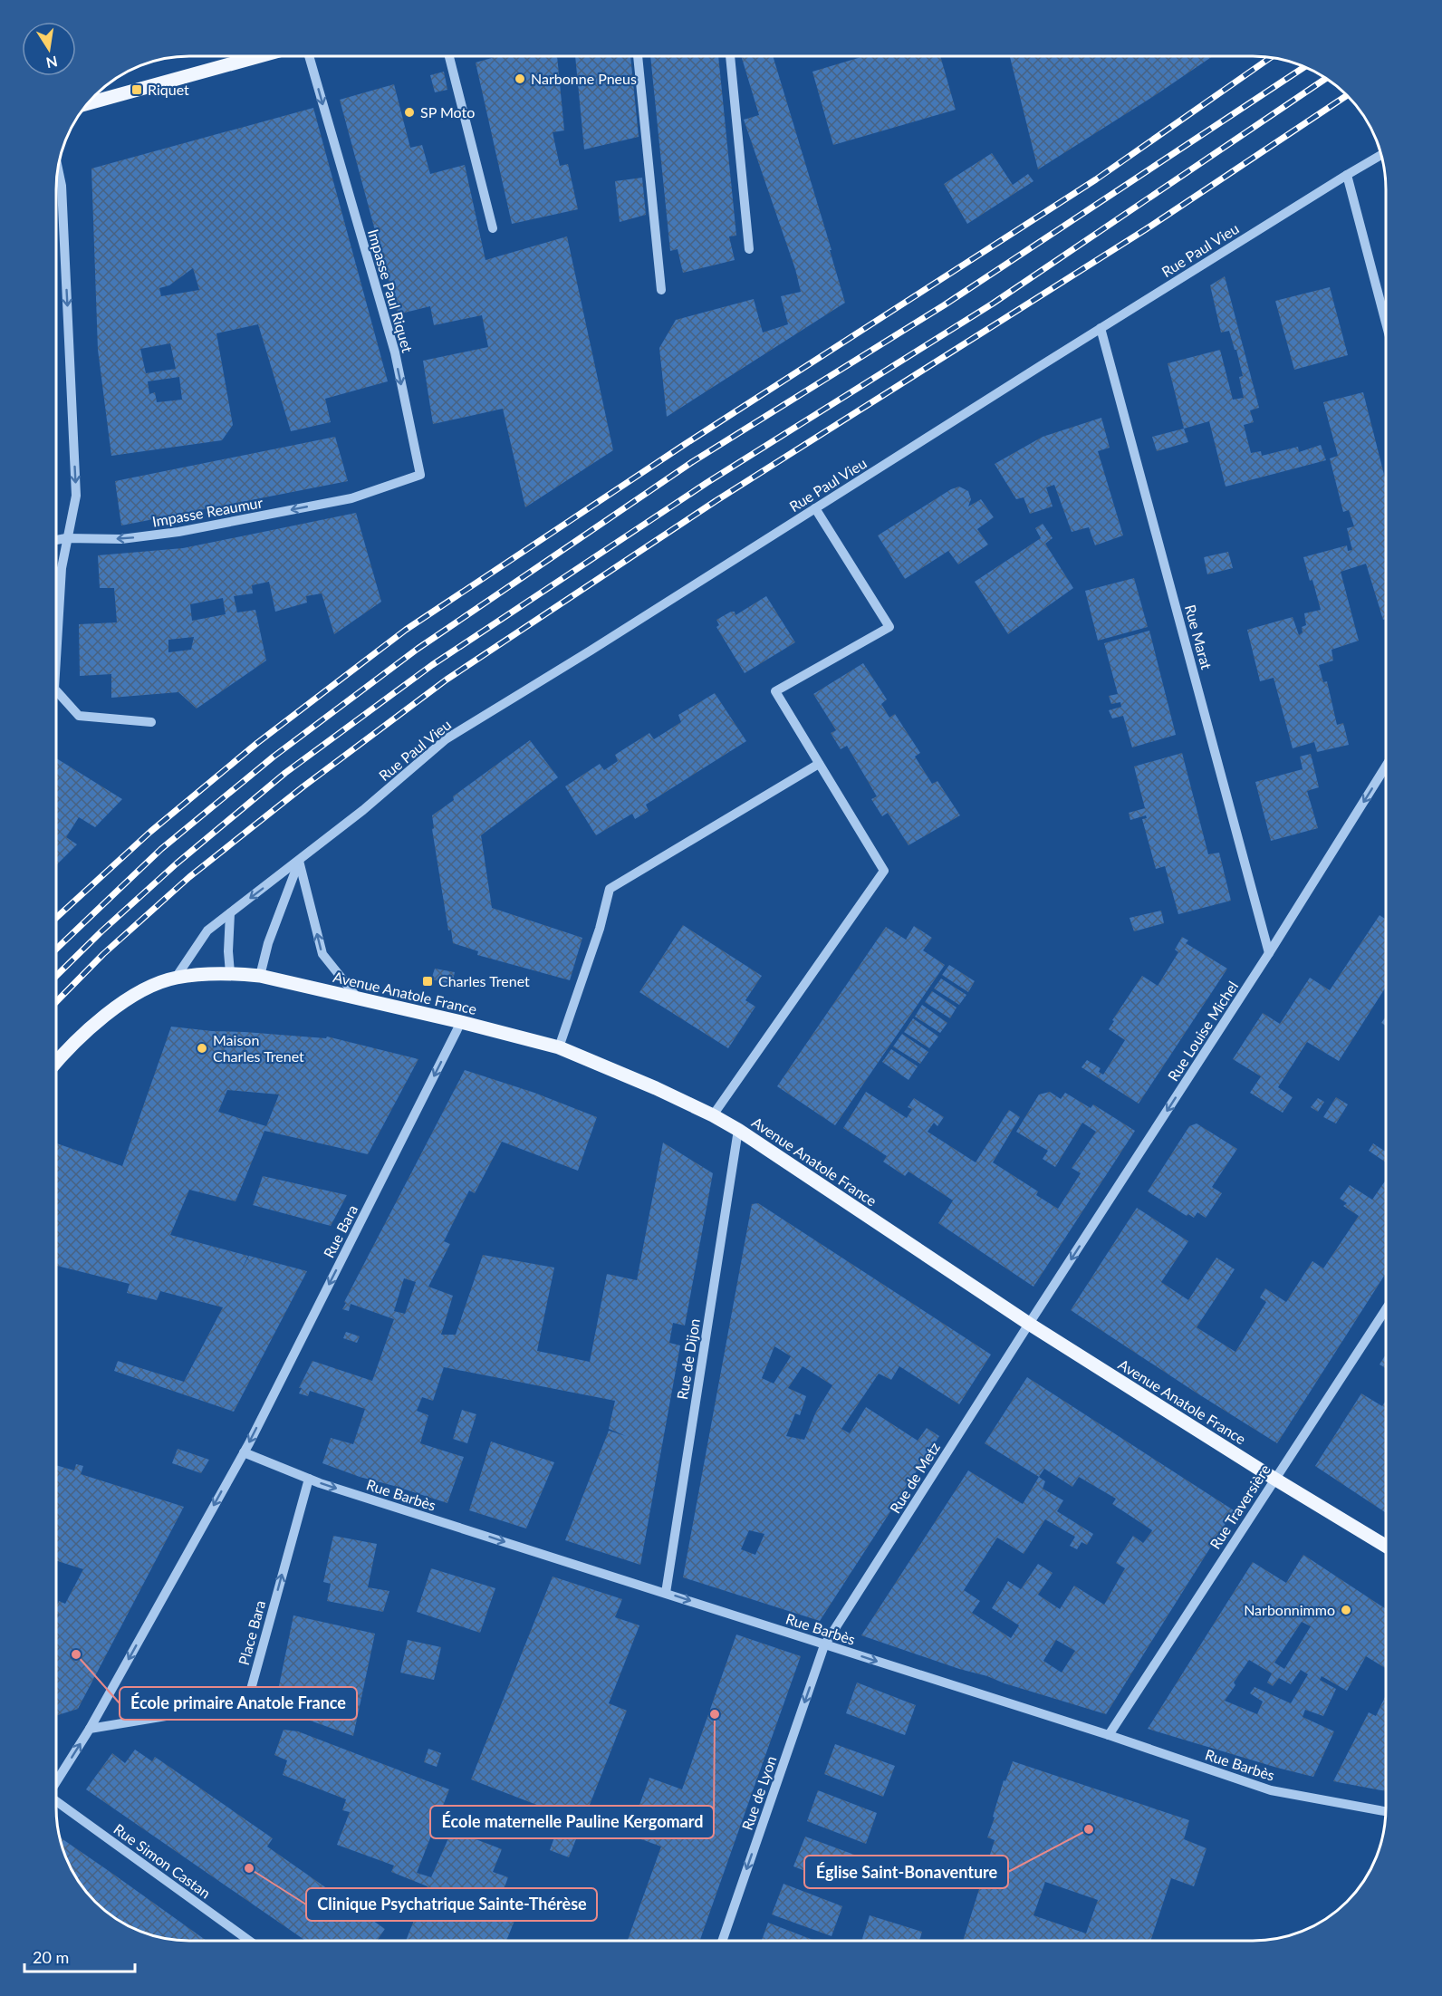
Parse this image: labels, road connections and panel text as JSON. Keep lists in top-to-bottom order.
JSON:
{
  "streets": {
    "main road": ["Avenue Anatole France"],
    "street": [
      "Rue Paul Vieu",
      "Impasse Paul Riquet",
      "Impasse Reaumur",
      "Rue Marat",
      "Rue Louise Michel",
      "Rue Bara",
      "Rue de Dijon",
      "Rue de Metz",
      "Rue Barbès",
      "Rue Traversière",
      "Place Bara",
      "Rue de Lyon",
      "Rue Simon Castan"
    ]
  },
  "crossings": [
    ["Rue Paul Vieu", "Rue Marat"],
    ["Rue Paul Vieu", "Avenue Anatole France"],
    ["Impasse Paul Riquet", "Impasse Reaumur"],
    ["Rue Marat", "Rue Louise Michel"],
    ["Avenue Anatole France", "Rue Louise Michel"],
    ["Avenue Anatole France", "Rue Bara"],
    ["Avenue Anatole France", "Rue de Dijon"],
    ["Avenue Anatole France", "Rue de Metz"],
    ["Avenue Anatole France", "Rue Traversière"],
    ["Rue Louise Michel", "Rue de Metz"],
    ["Rue Bara", "Rue Barbès"],
    ["Rue de Dijon", "Rue Barbès"],
    ["Rue de Metz", "Rue Barbès"],
    ["Rue de Metz", "Rue de Lyon"],
    ["Rue Barbès", "Rue Traversière"],
    ["Rue Barbès", "Place Bara"],
    ["Rue Barbès", "Rue de Lyon"]
  ],
  "one_way": [
    "Impasse Paul Riquet",
    "Impasse Reaumur",
    "Rue Louise Michel",
    "Rue Bara",
    "Rue Barbès",
    "Rue de Lyon"
  ],
  "places": {
    "other": [
      "Narbonne Pneus",
      "SP Moto",
      "Maison Charles Trenet",
      "Narbonnimmo",
      "École primaire Anatole France",
      "École maternelle Pauline Kergomard",
      "Église Saint-Bonaventure",
      "Clinique Psychatrique Sainte-Thérèse"
    ],
    "transit": ["Riquet", "Charles Trenet"]
  },
  "scale_bar": "20 m",
  "north": "bottom"
}
